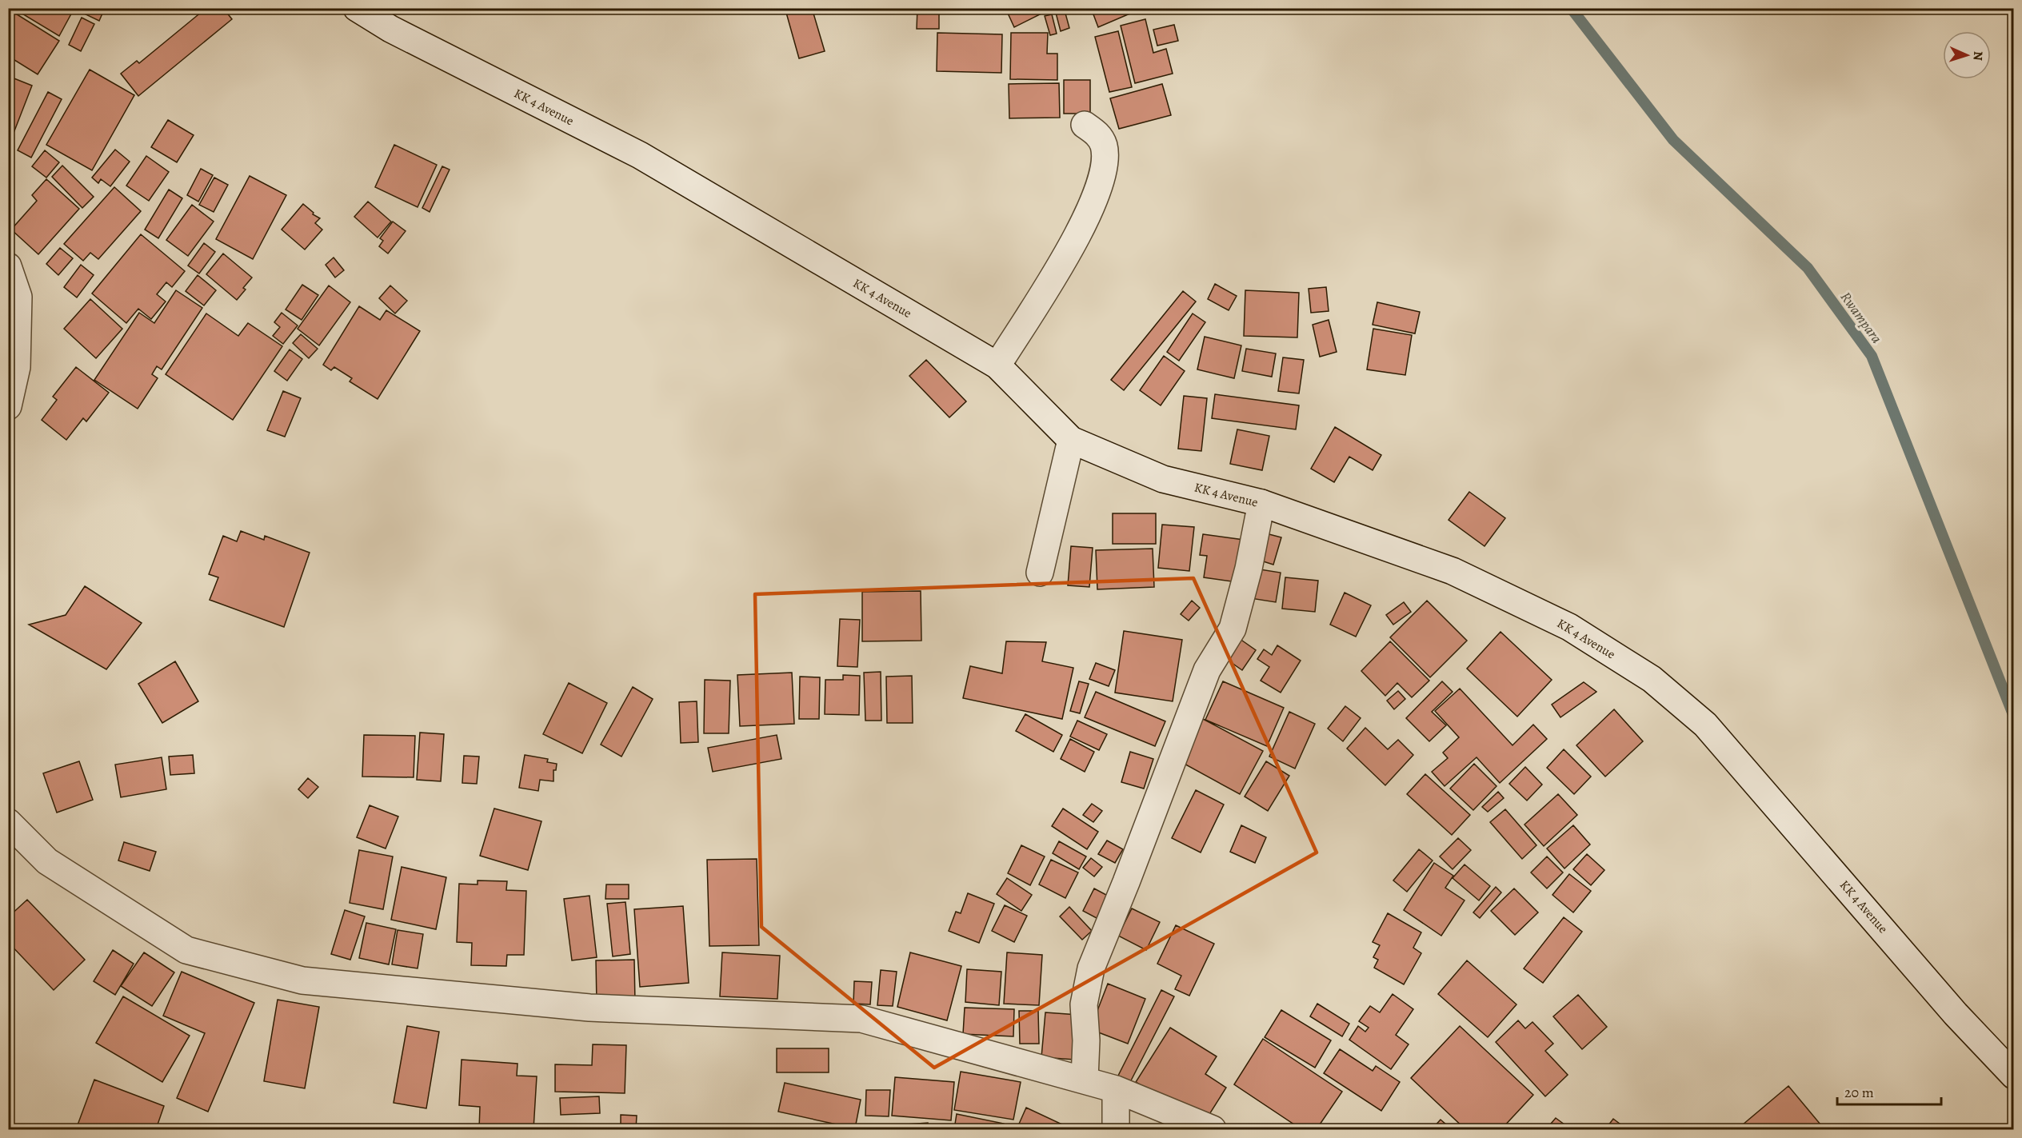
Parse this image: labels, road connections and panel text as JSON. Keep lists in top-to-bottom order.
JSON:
{
  "streets": {
    "street": ["KK 4 Avenue"]
  },
  "water": ["Rwampara"],
  "scale_bar": "20 m",
  "north": "right"
}
